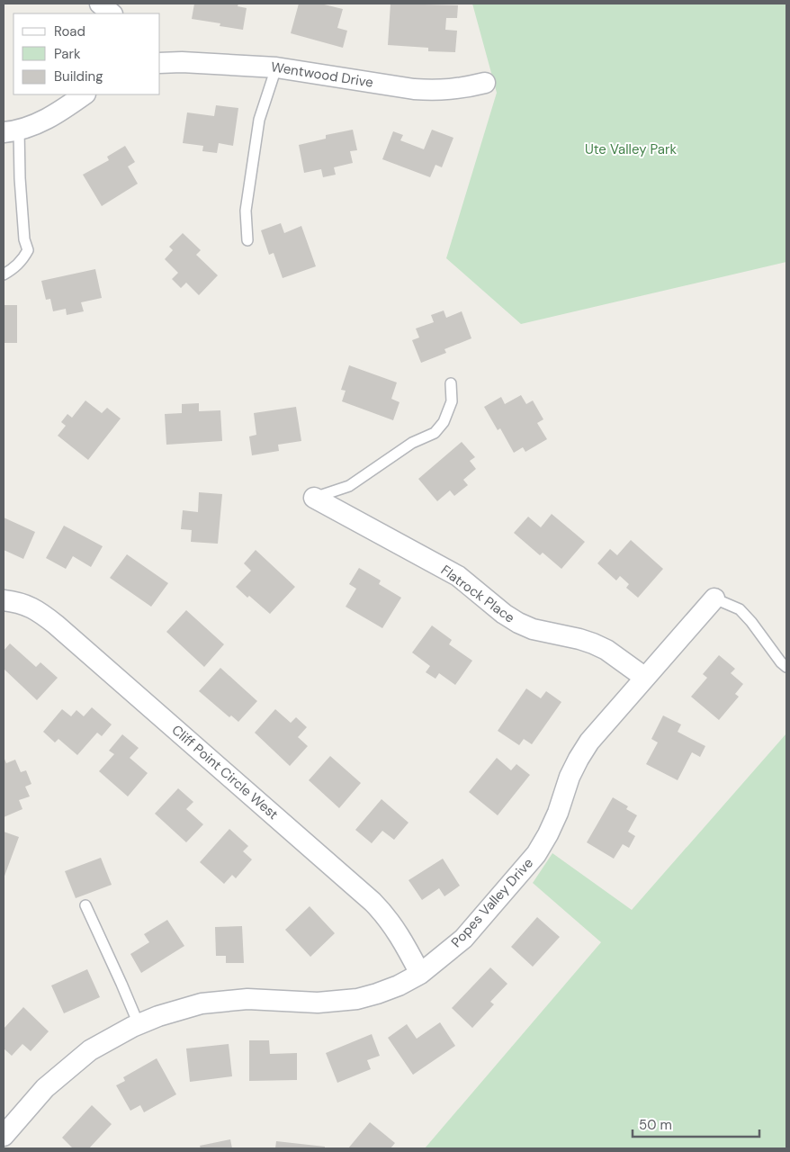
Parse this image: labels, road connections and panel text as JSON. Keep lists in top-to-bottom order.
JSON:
{
  "streets": {
    "street": [
      "Wentwood Drive",
      "Flatrock Place",
      "Cliff Point Circle West",
      "Popes Valley Drive"
    ]
  },
  "crossings": [
    ["Flatrock Place", "Popes Valley Drive"],
    ["Cliff Point Circle West", "Popes Valley Drive"]
  ],
  "parks": ["Ute Valley Park"],
  "legend": ["Road", "Park", "Building"],
  "scale_bar": "50 m"
}
